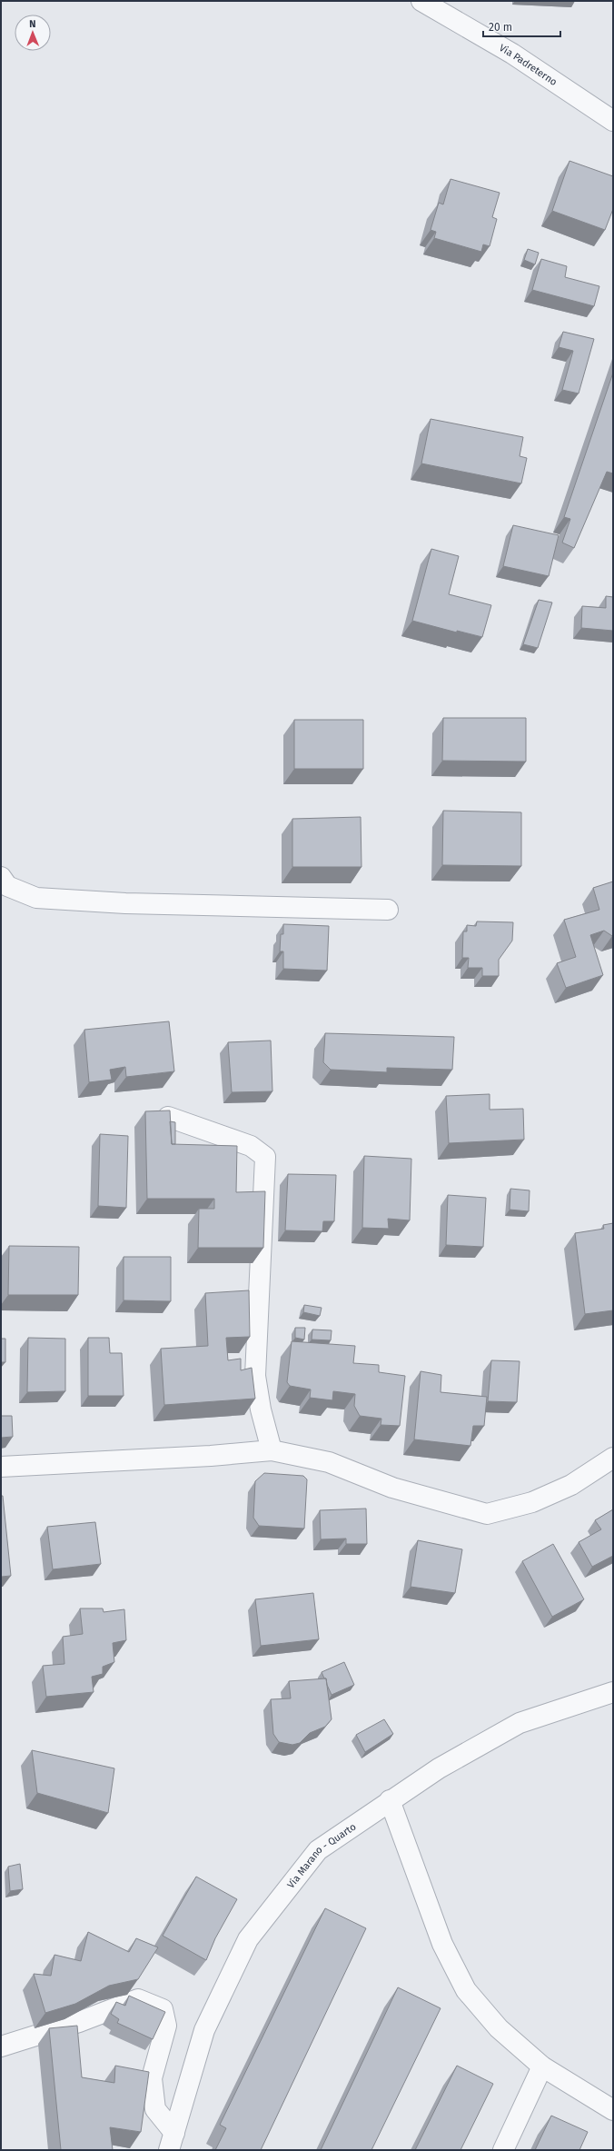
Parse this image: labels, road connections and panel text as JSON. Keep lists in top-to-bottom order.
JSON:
{
  "streets": {
    "street": ["Via Padreterno", "Via Marano - Quarto"]
  },
  "scale_bar": "20 m",
  "north": "top"
}
